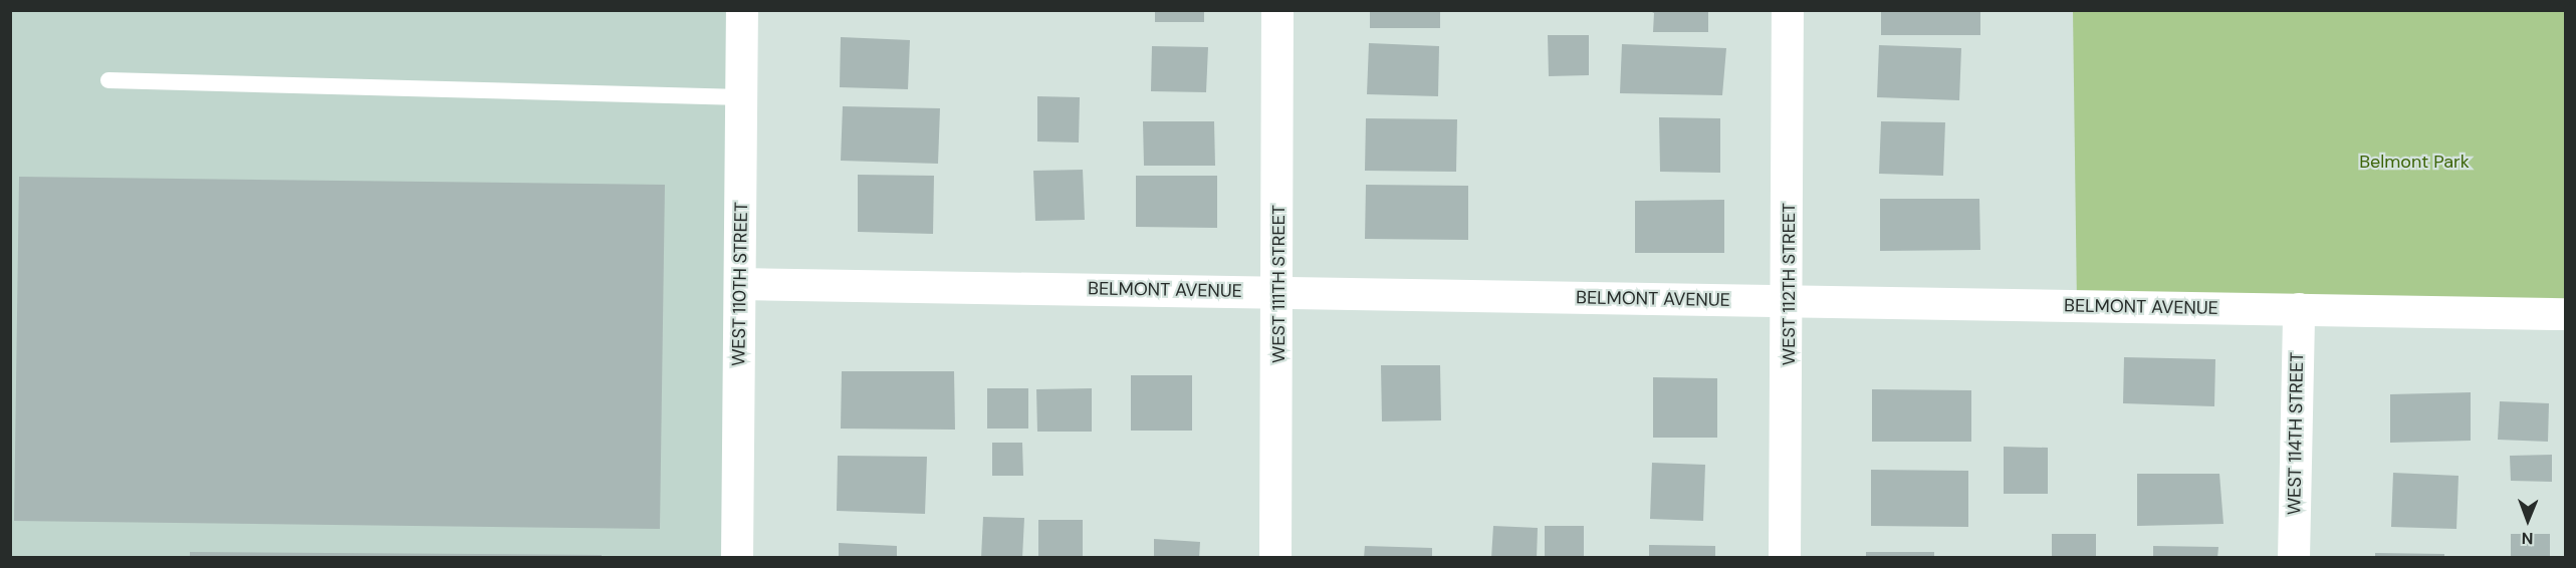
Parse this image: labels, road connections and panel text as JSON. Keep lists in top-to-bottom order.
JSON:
{
  "streets": {
    "street": [
      "WEST 110TH STREET",
      "WEST 111TH STREET",
      "WEST 112TH STREET",
      "BELMONT AVENUE",
      "WEST 114TH STREET"
    ]
  },
  "crossings": [
    ["WEST 110TH STREET", "BELMONT AVENUE"],
    ["WEST 111TH STREET", "BELMONT AVENUE"],
    ["WEST 112TH STREET", "BELMONT AVENUE"],
    ["BELMONT AVENUE", "WEST 114TH STREET"]
  ],
  "parks": ["Belmont Park"],
  "north": "bottom"
}
